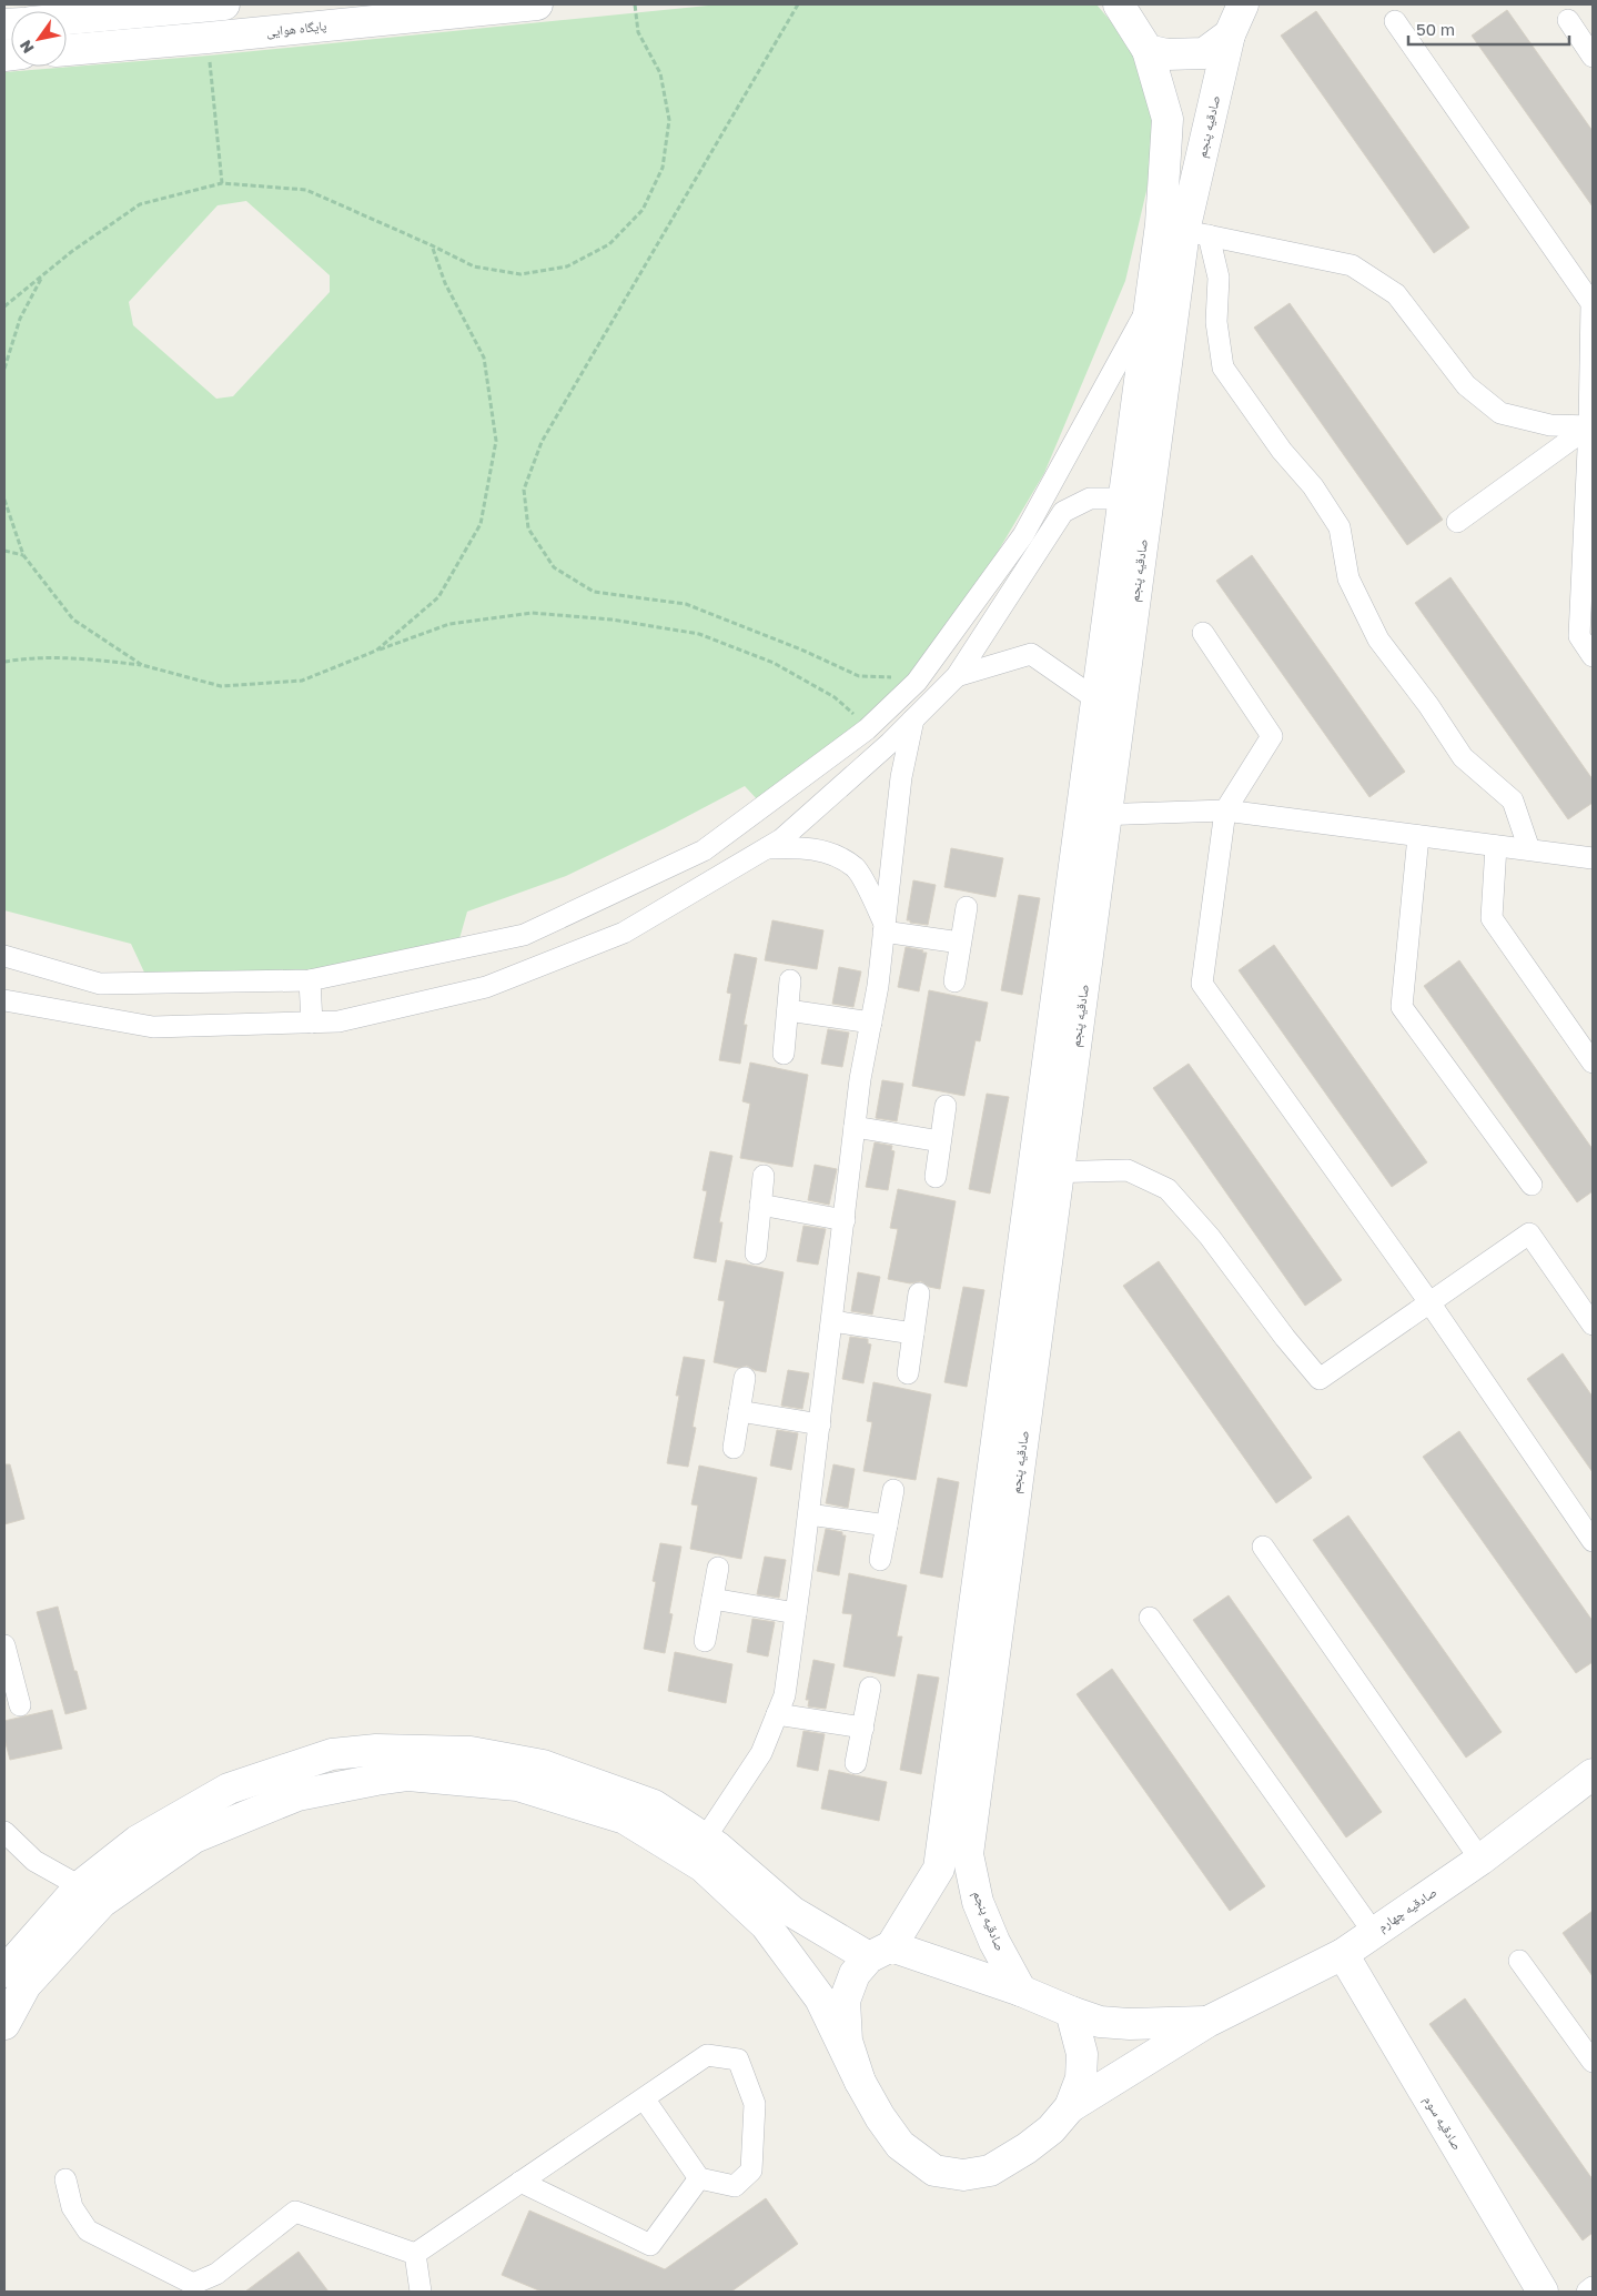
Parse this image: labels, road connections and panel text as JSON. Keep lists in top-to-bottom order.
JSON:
{
  "streets": {
    "street": [
      "پایگاه هوایی",
      "صادقیه پنجم",
      "صادقیه چهارم",
      "صادقیه سوم"
    ]
  },
  "crossings": [
    ["صادقیه چهارم", "صادقیه سوم"]
  ],
  "scale_bar": "50 m",
  "north": "bottom left"
}
